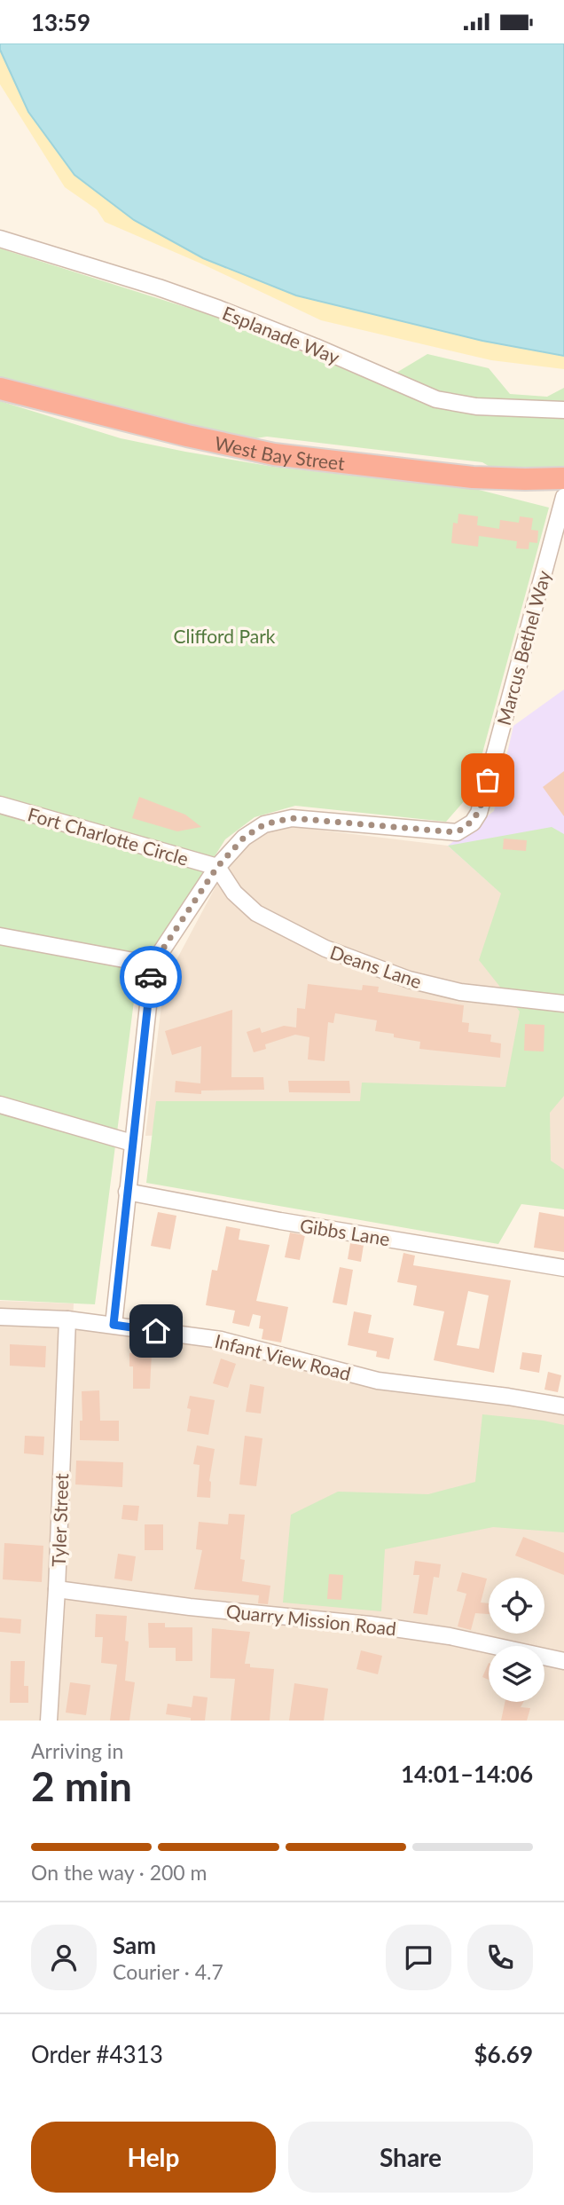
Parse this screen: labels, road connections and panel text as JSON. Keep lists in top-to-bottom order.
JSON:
{
  "streets": {
    "highway": ["West Bay Street"],
    "street": [
      "Esplanade Way",
      "Marcus Bethel Way",
      "Fort Charlotte Circle",
      "Deans Lane",
      "Gibbs Lane",
      "Infant View Road",
      "Tyler Street",
      "Quarry Mission Road"
    ]
  },
  "crossings": [
    ["Marcus Bethel Way", "Fort Charlotte Circle"],
    ["Marcus Bethel Way", "Deans Lane"],
    ["Marcus Bethel Way", "Gibbs Lane"],
    ["Marcus Bethel Way", "Infant View Road"],
    ["Fort Charlotte Circle", "Deans Lane"],
    ["Infant View Road", "Tyler Street"],
    ["Tyler Street", "Quarry Mission Road"]
  ],
  "parks": ["Clifford Park"],
  "page": {
    "status": "13:59",
    "heading": ["2 min", "Arriving in", "14:01–14:06"],
    "panel": [
      "Sam",
      "Courier · 4.7",
      "Order #4313",
      "$6.69"
    ],
    "bar": "On the way · 200 m",
    "buttons": ["Help", "Share"]
  }
}
